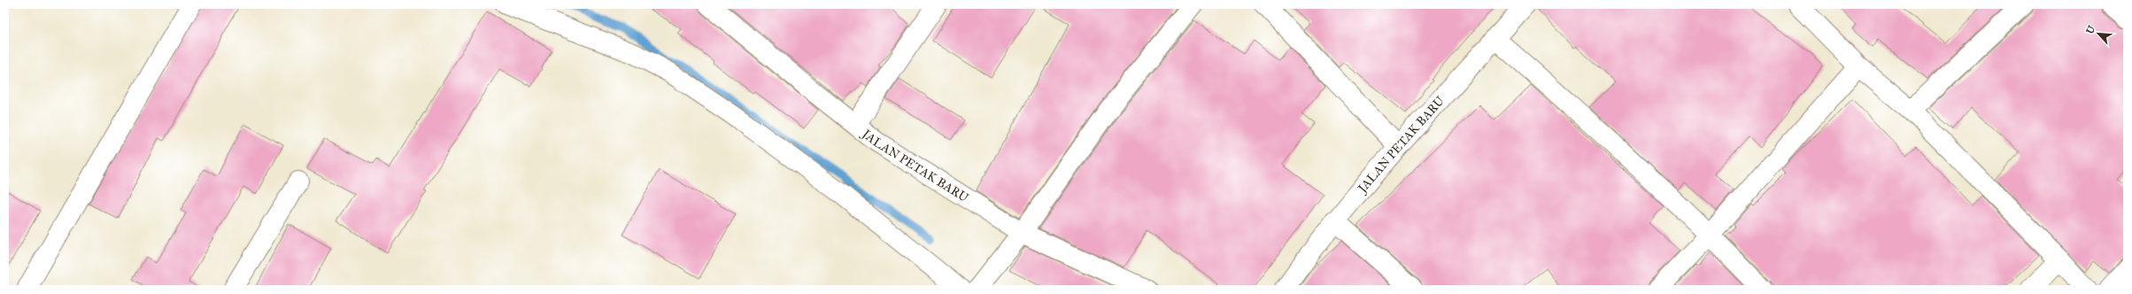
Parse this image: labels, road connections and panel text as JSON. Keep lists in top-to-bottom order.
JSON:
{
  "streets": {
    "street": ["JALAN PETAK BARU"]
  },
  "north": "top left"
}
